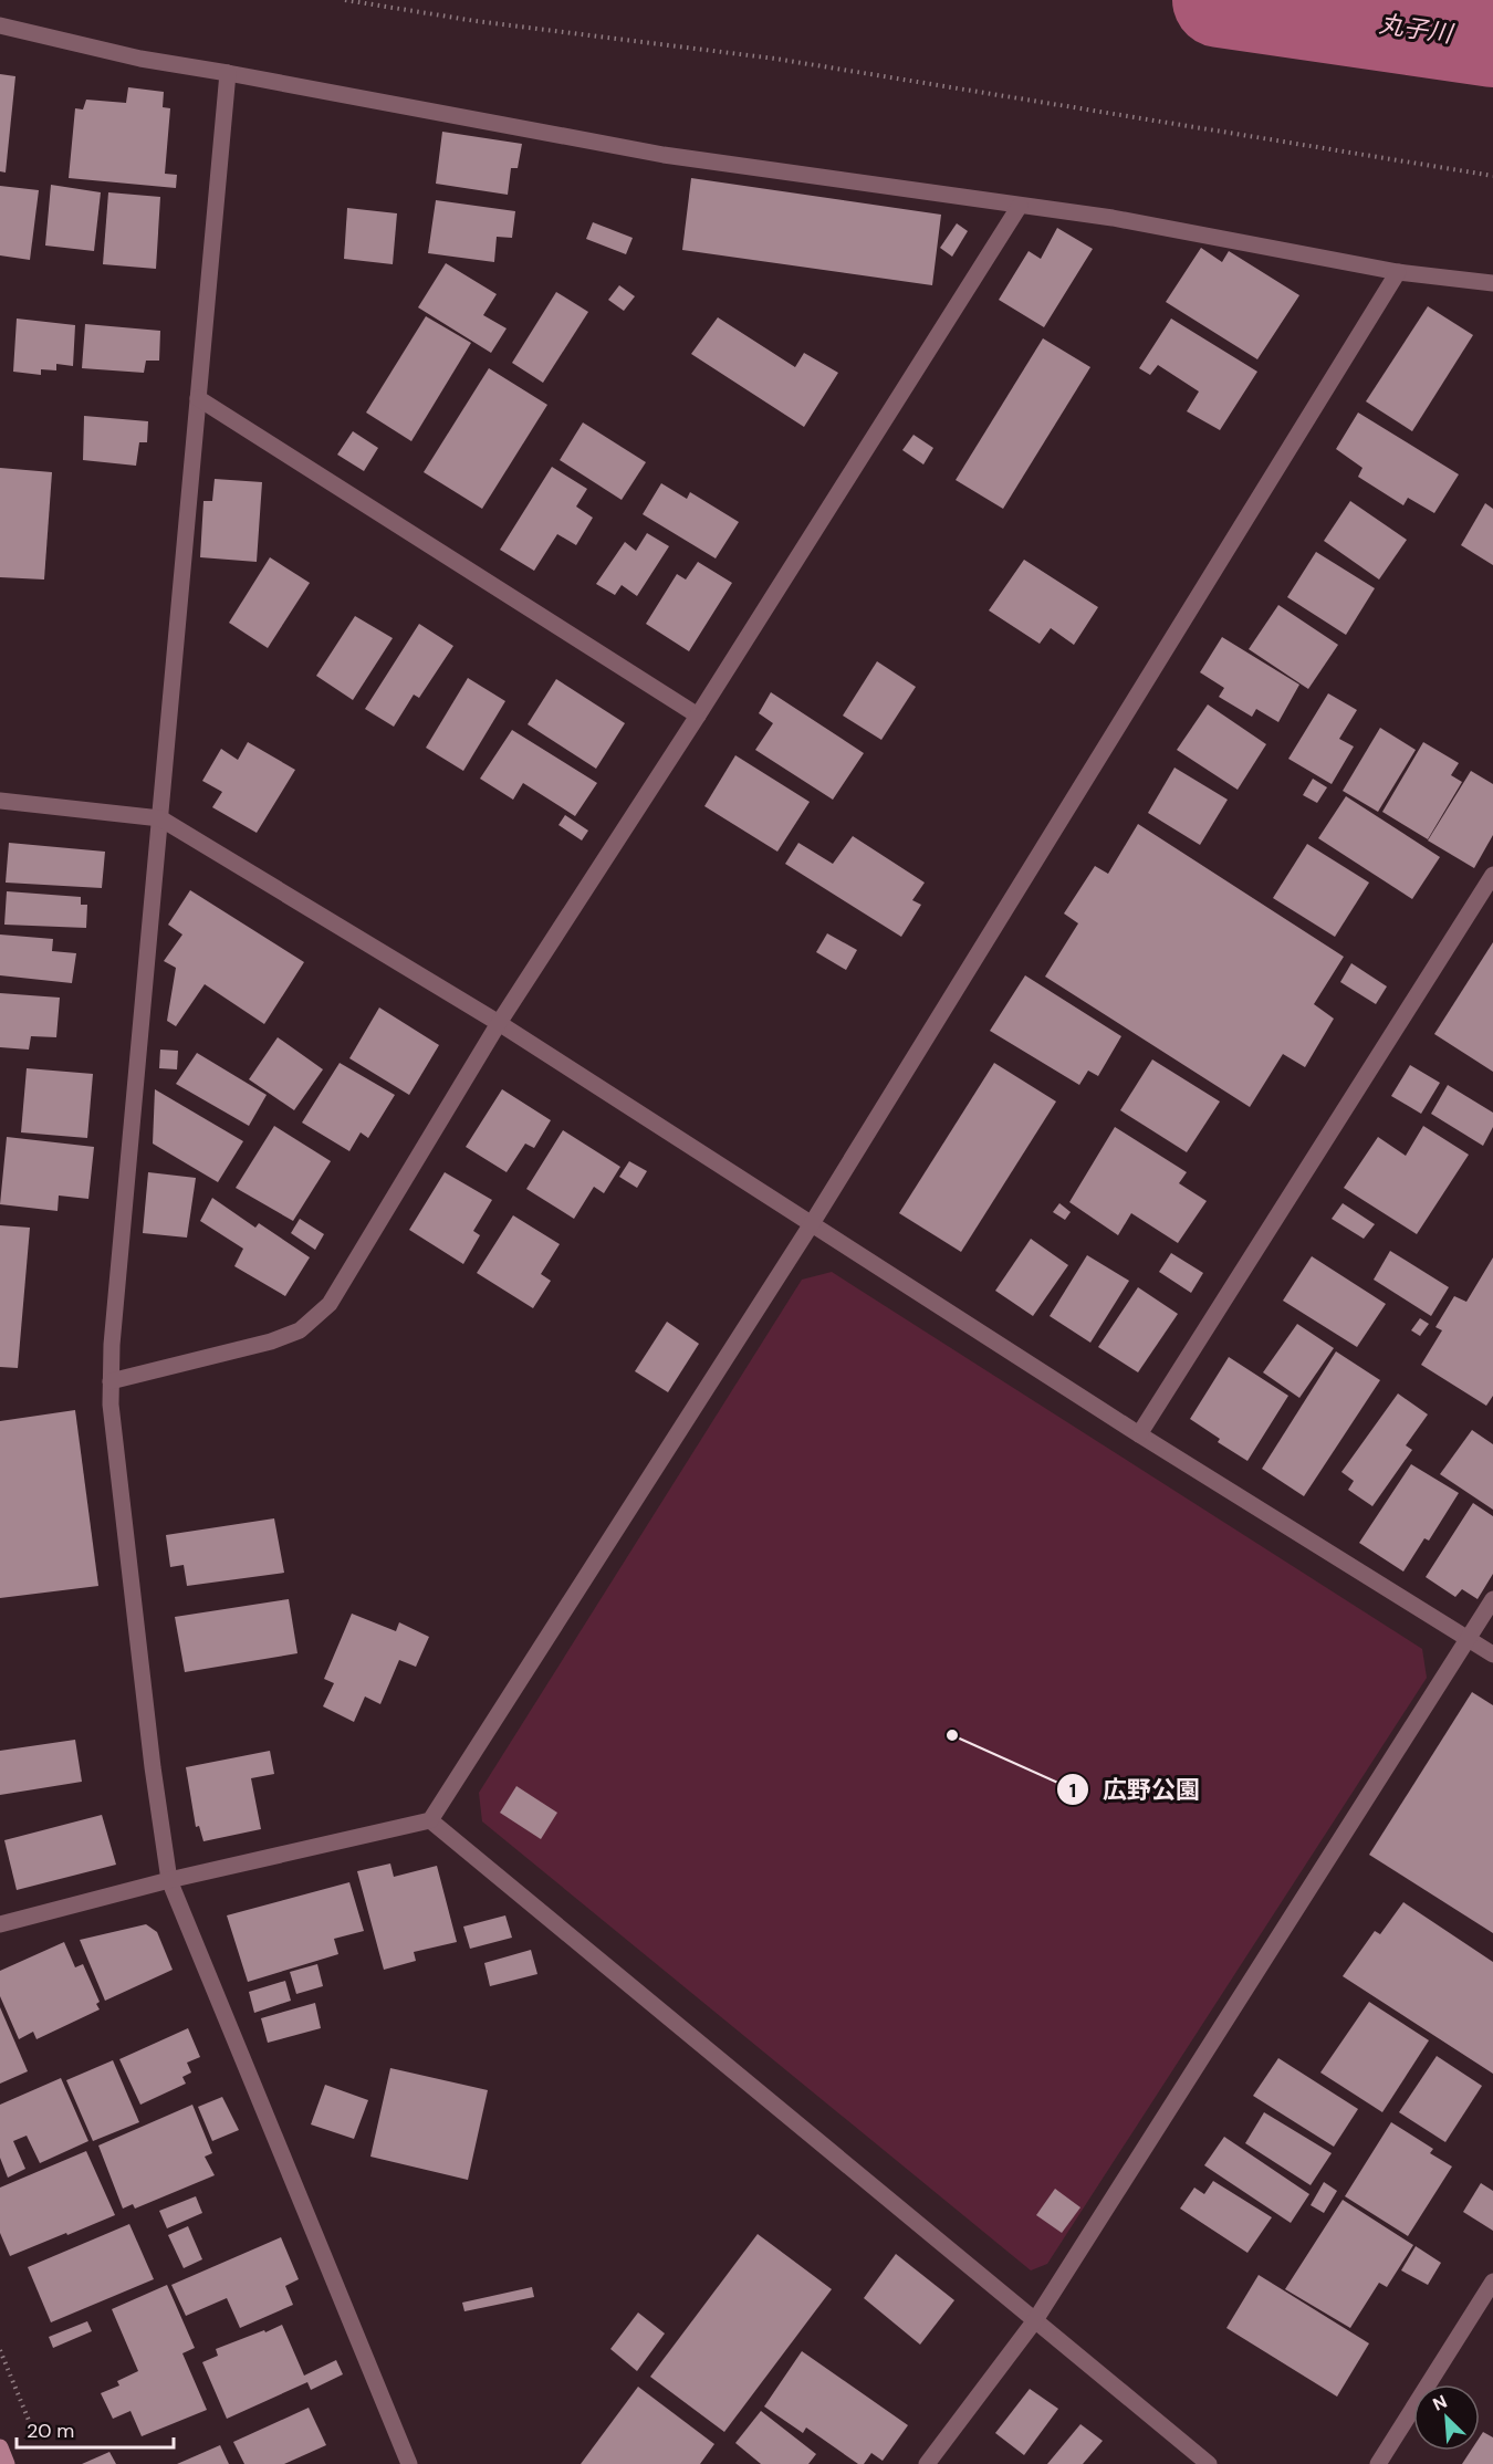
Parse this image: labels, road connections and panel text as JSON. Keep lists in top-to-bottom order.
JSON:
{
  "water": ["丸子川"],
  "places": ["広野公園"],
  "scale_bar": "20 m",
  "north": "top left"
}
